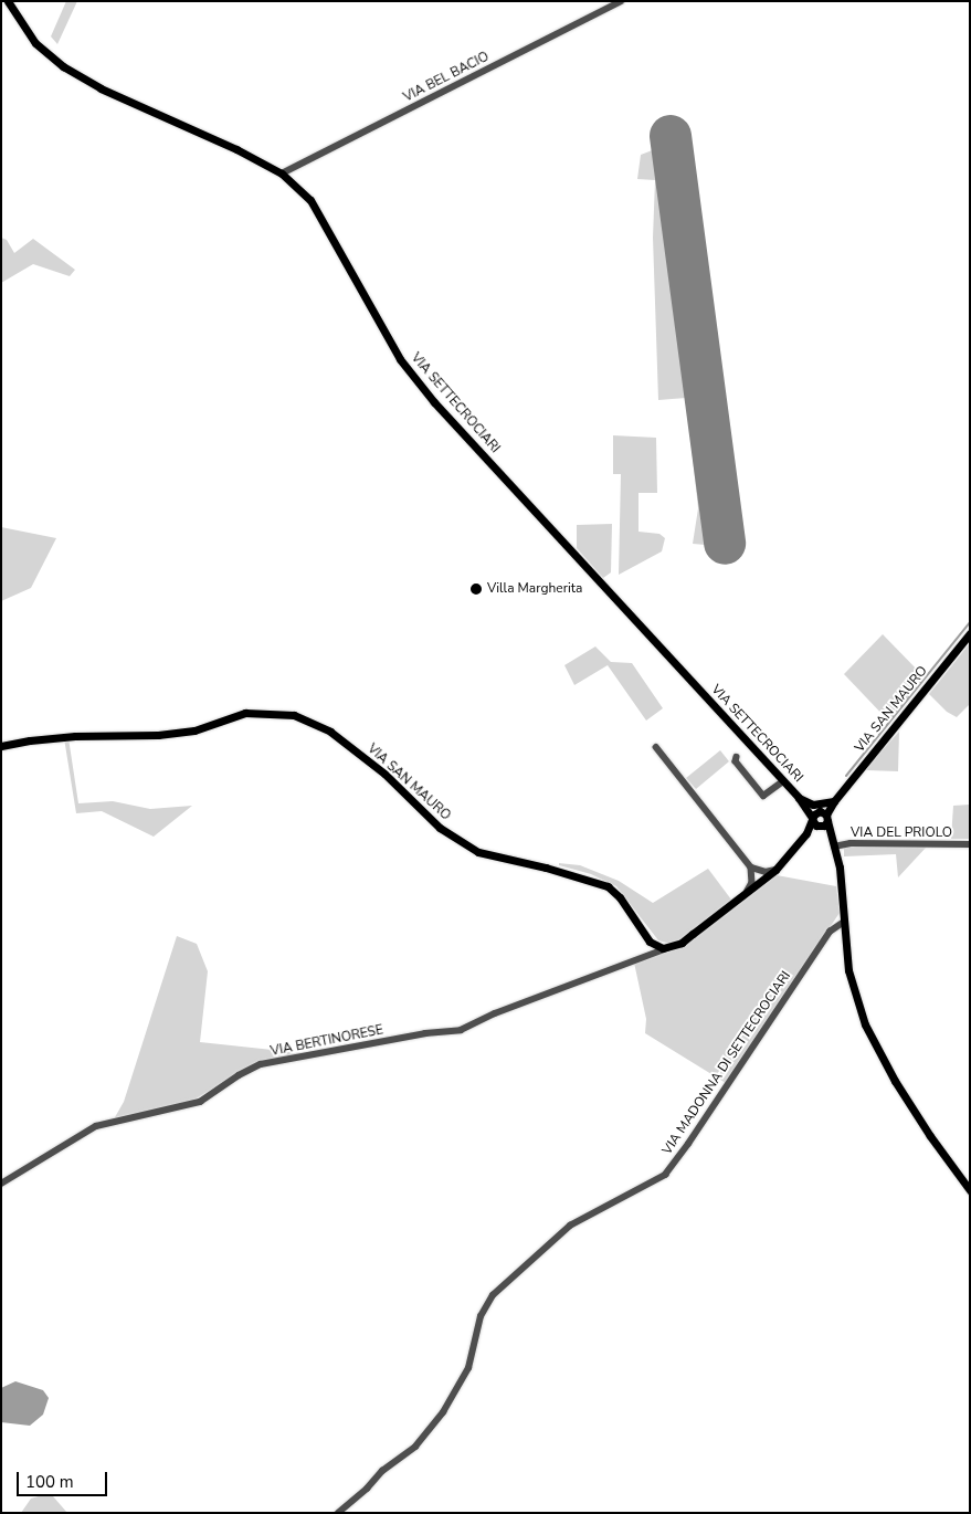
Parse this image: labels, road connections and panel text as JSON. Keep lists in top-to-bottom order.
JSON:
{
  "streets": {
    "main road": ["VIA SETTECROCIARI", "VIA SAN MAURO"],
    "street": [
      "VIA BEL BACIO",
      "VIA DEL PRIOLO",
      "VIA BERTINORESE",
      "VIA MADONNA DI SETTECROCIARI"
    ]
  },
  "crossings": [
    ["VIA BEL BACIO", "VIA SETTECROCIARI"],
    ["VIA SETTECROCIARI", "VIA SAN MAURO"],
    ["VIA SETTECROCIARI", "VIA DEL PRIOLO"],
    ["VIA SETTECROCIARI", "VIA MADONNA DI SETTECROCIARI"],
    ["VIA SAN MAURO", "VIA BERTINORESE"]
  ],
  "places": ["Villa Margherita"],
  "scale_bar": "100 m"
}
